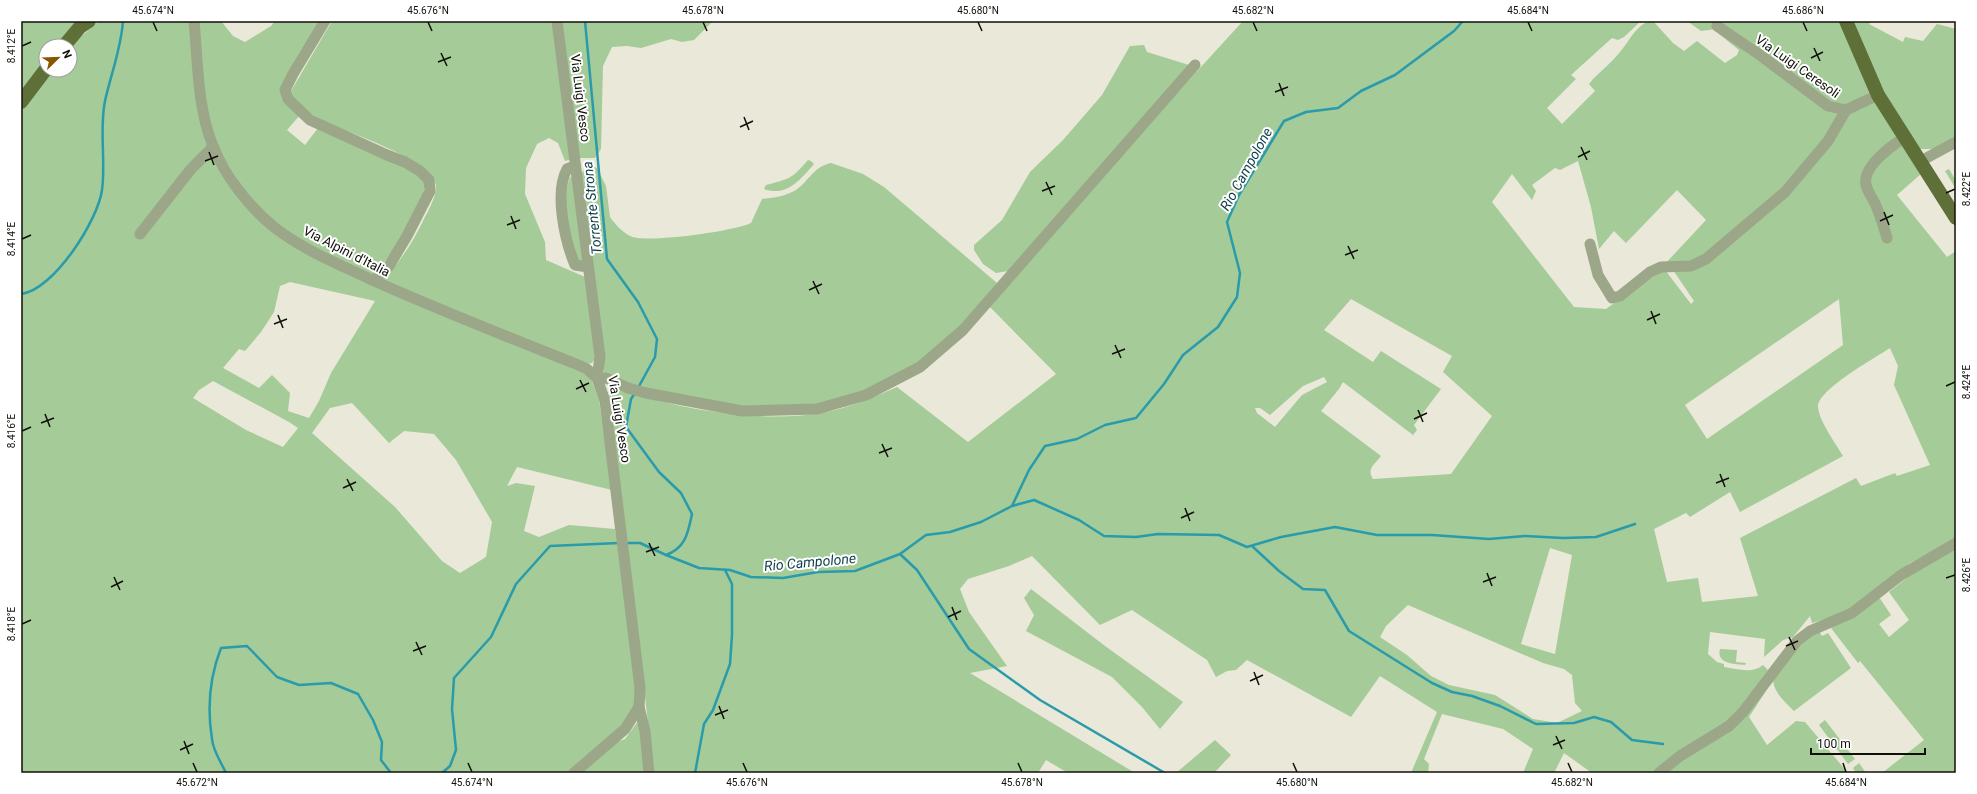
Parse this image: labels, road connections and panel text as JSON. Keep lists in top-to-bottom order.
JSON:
{
  "streets": {
    "street": ["Via Luigi Ceresoli", "Via Luigi Vesco", "Via Alpini d'Italia"]
  },
  "crossings": [
    ["Via Luigi Vesco", "Via Alpini d'Italia"]
  ],
  "water": ["Rio Campolone", "Torrente Strona"],
  "scale_bar": "100 m",
  "north": "top right",
  "coordinates": [
    "45.674°N",
    "45.676°N",
    "45.678°N",
    "45.680°N",
    "45.682°N",
    "45.684°N",
    "45.686°N",
    "8.412°E",
    "8.422°E",
    "8.414°E",
    "8.424°E",
    "8.416°E",
    "8.426°E",
    "8.418°E",
    "45.672°N"
  ]
}
